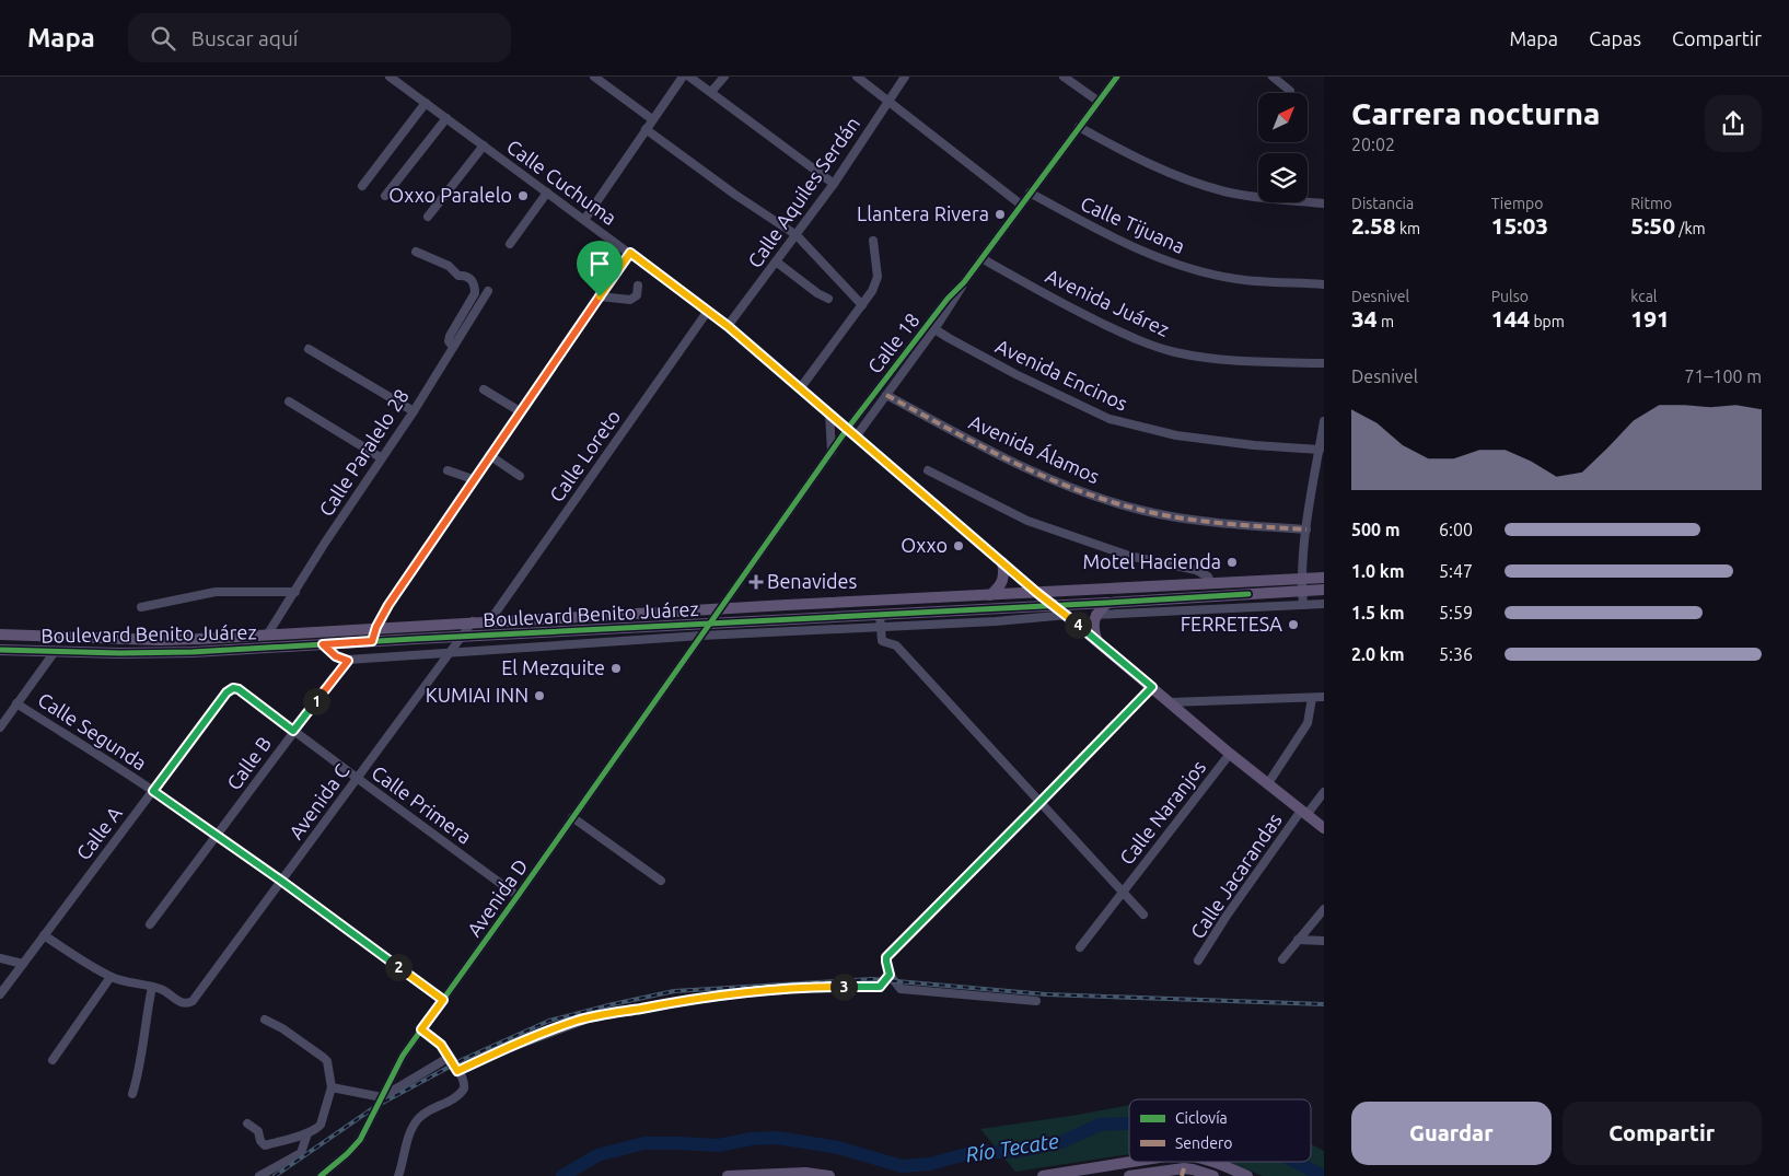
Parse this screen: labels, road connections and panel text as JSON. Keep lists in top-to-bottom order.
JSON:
{
  "streets": {
    "main road": ["Boulevard Benito Juárez"],
    "street": [
      "Calle Cuchuma",
      "Calle Aquiles Serdán",
      "Calle Tijuana",
      "Avenida Juárez",
      "Calle 18",
      "Avenida Encinos",
      "Avenida Álamos",
      "Calle Paralelo 28",
      "Calle Loreto",
      "Calle Segunda",
      "Calle B",
      "Avenida C",
      "Calle Primera",
      "Calle Naranjos",
      "Calle A",
      "Calle Jacarandas",
      "Avenida D"
    ]
  },
  "crossings": [
    ["Calle Cuchuma", "Calle Aquiles Serdán"],
    ["Calle Cuchuma", "Calle 18"],
    ["Calle Cuchuma", "Calle Loreto"],
    ["Calle Cuchuma", "Boulevard Benito Juárez"],
    ["Calle Tijuana", "Calle 18"],
    ["Avenida Juárez", "Calle 18"],
    ["Calle 18", "Avenida Encinos"],
    ["Calle 18", "Avenida Álamos"],
    ["Calle 18", "Boulevard Benito Juárez"],
    ["Calle 18", "Avenida D"],
    ["Calle Paralelo 28", "Boulevard Benito Juárez"],
    ["Calle Loreto", "Boulevard Benito Juárez"],
    ["Boulevard Benito Juárez", "Avenida C"],
    ["Calle Segunda", "Calle B"],
    ["Calle Segunda", "Avenida C"],
    ["Calle Segunda", "Calle A"],
    ["Calle Segunda", "Avenida D"],
    ["Calle B", "Calle Primera"],
    ["Avenida C", "Calle Primera"],
    ["Calle Primera", "Calle A"],
    ["Calle Primera", "Avenida D"]
  ],
  "water": ["Río Tecate"],
  "places": {
    "other": [
      "Oxxo Paralelo",
      "Llantera Rivera",
      "Oxxo",
      "Motel Hacienda",
      "FERRETESA",
      "El Mezquite",
      "KUMIAI INN"
    ],
    "health": ["Benavides"]
  },
  "legend": ["Ciclovía", "Sendero"],
  "north": "top right",
  "page": {
    "header": "Mapa",
    "search": "Buscar aquí",
    "nav": ["Mapa", "Capas", "Compartir"],
    "heading": ["Carrera nocturna", "20:02"],
    "stats": [
      ["Distancia", "2.58 km"],
      ["Tiempo", "15:03"],
      ["Ritmo", "5:50 /km"],
      ["Desnivel", "34 m"],
      ["Pulso", "144 bpm"],
      ["kcal", "191"]
    ],
    "chart": ["Desnivel", "71–100 m"],
    "list": [
      {
        "name": "500 m",
        "note": "6:00"
      },
      {
        "name": "1.0 km",
        "note": "5:47"
      },
      {
        "name": "1.5 km",
        "note": "5:59"
      },
      {
        "name": "2.0 km",
        "note": "5:36"
      }
    ],
    "pins": [
      "4",
      "1",
      "2",
      "3"
    ],
    "buttons": ["Guardar", "Compartir"]
  }
}
